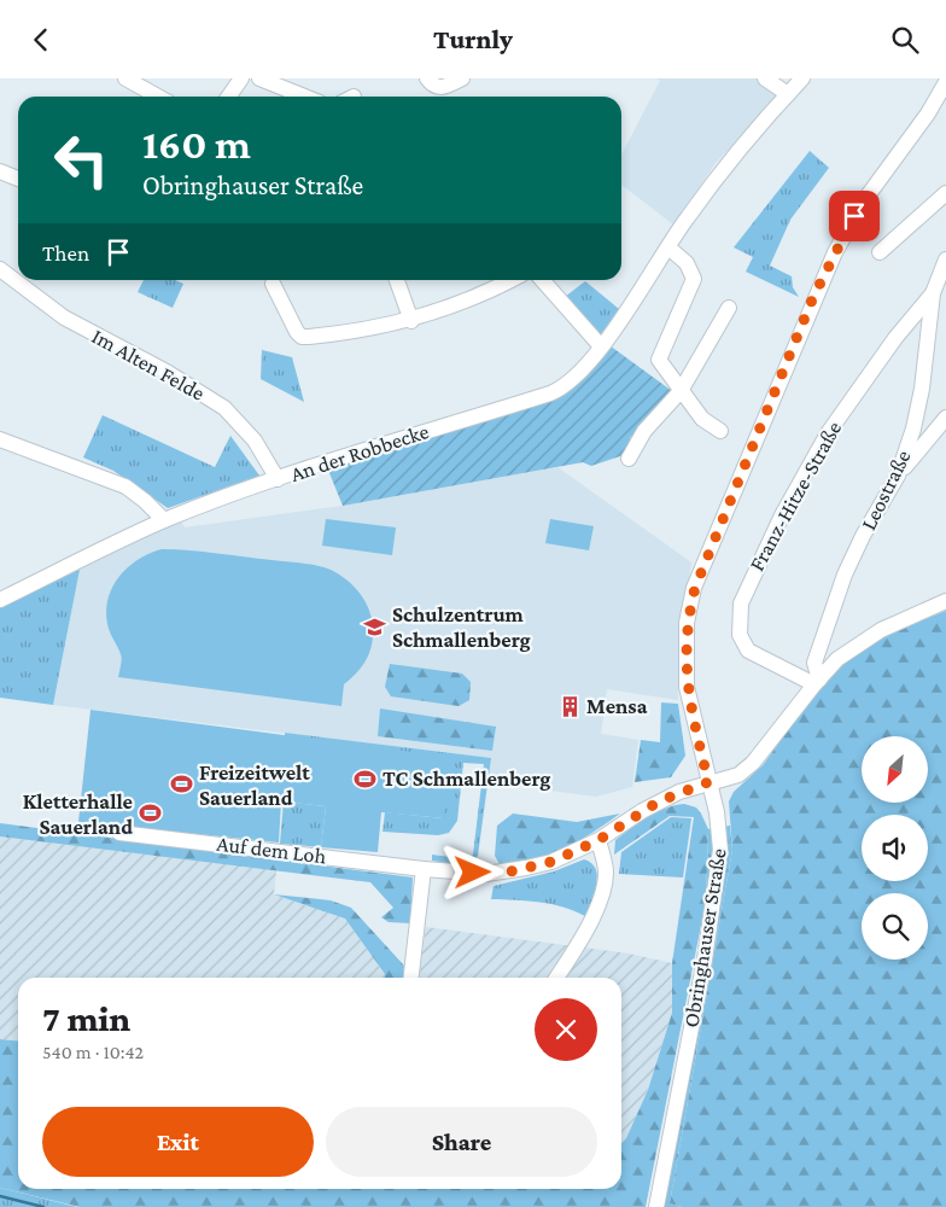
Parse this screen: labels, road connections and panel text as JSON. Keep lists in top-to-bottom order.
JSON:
{
  "streets": {
    "street": [
      "Im Alten Felde",
      "An der Robbecke",
      "Leostraße",
      "Franz-Hitze-Straße",
      "Auf dem Loh",
      "Obringhauser Straße"
    ]
  },
  "crossings": [
    ["Im Alten Felde", "An der Robbecke"],
    ["Leostraße", "Franz-Hitze-Straße"],
    ["Leostraße", "Auf dem Loh"],
    ["Franz-Hitze-Straße", "Auf dem Loh"],
    ["Auf dem Loh", "Obringhauser Straße"]
  ],
  "places": {
    "school or university": ["Schulzentrum Schmallenberg"],
    "building": ["Mensa"],
    "sports": ["TC Schmallenberg", "Freizeitwelt Sauerland", "Kletterhalle Sauerland"]
  },
  "north": "bottom left",
  "page": {
    "header": "Turnly",
    "turn": ["160 m", "Obringhauser Straße"],
    "then": "Then",
    "heading": ["7 min", "540 m · 10:42"],
    "buttons": ["Exit", "Share"]
  }
}
